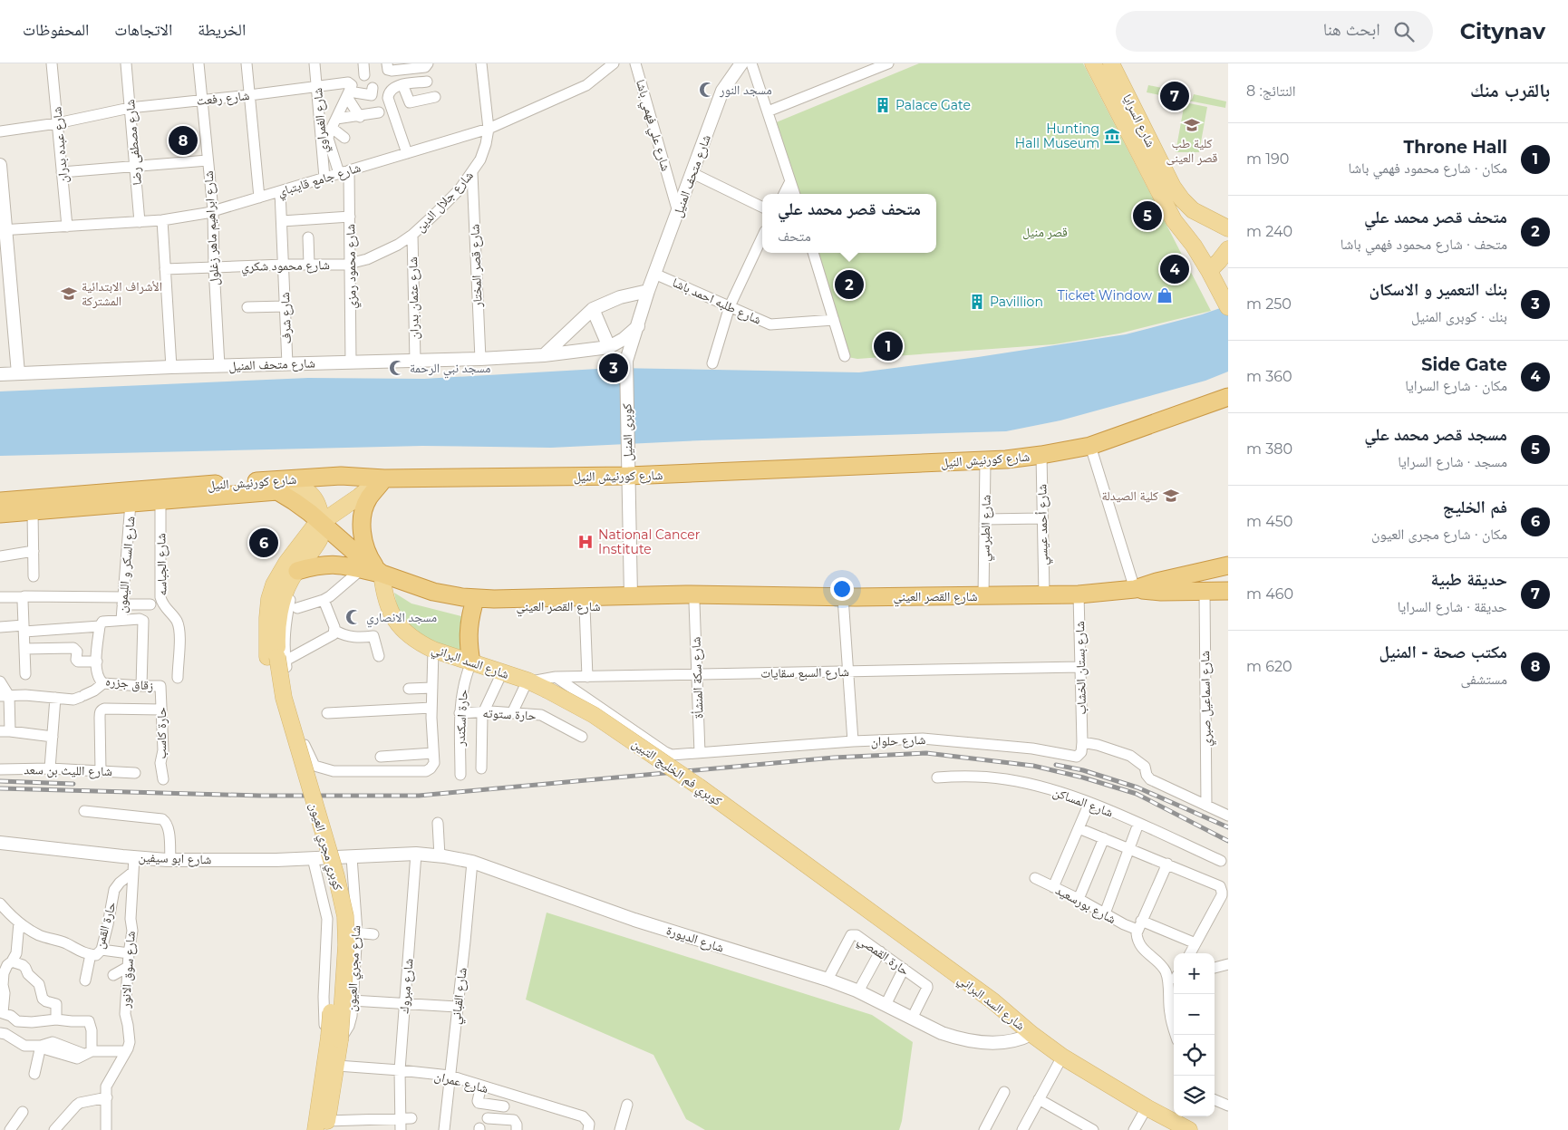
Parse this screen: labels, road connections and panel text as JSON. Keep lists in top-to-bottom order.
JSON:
{
  "streets": {
    "highway": ["شارع كورنيش النيل", "شارع القصر العيني"],
    "main road": [
      "شارع السرايا",
      "شارع السد البراني",
      "كوبري فم الخليج التبين",
      "كوبري مجري العيون",
      "شارع مجري العيون"
    ],
    "street": [
      "شارع رفعت",
      "شارع الغمراوي",
      "شارع علي فهمي باشا",
      "شارع مصطفى رضا",
      "شارع عبده بدران",
      "شارع متحف المنيل",
      "شارع جامع قايتباي",
      "شارع جلال الدين",
      "شارع ابراهيم ماهر زغلول",
      "شارع محمود شكري",
      "شارع قصر المختار",
      "شارع محمود رمزي",
      "شارع عثمان بدران",
      "شارع طلبه احمد باشا",
      "شارع شرف",
      "كوبرى المنيل",
      "شارع أحمد عيسي",
      "شارع الطبرسي",
      "شارع السكر و الليمون",
      "شارع الجباسه",
      "شارع بستان الخشاب",
      "شارع السبع سقايات",
      "شارع سكة المنشأة",
      "زقاق جزره",
      "شارع اسماعيل صبري",
      "حارة ستوته",
      "حارة اسكندر",
      "حارة كاسب",
      "شارع حلوان",
      "شارع الليث بن سعد",
      "شارع المساكن",
      "شارع ابو سيفين",
      "شارع بورسعيد",
      "حارة القمن",
      "شارع الديورة",
      "حارة القمصي",
      "شارع سوق الانور",
      "شارع مبروك",
      "شارع القباني",
      "شارع عمران"
    ]
  },
  "crossings": [
    ["شارع رفعت", "شارع الغمراوي"],
    ["شارع رفعت", "شارع مصطفى رضا"],
    ["شارع رفعت", "شارع عبده بدران"],
    ["شارع رفعت", "شارع ابراهيم ماهر زغلول"],
    ["شارع الغمراوي", "شارع جامع قايتباي"],
    ["شارع علي فهمي باشا", "شارع متحف المنيل"],
    ["شارع مصطفى رضا", "شارع جامع قايتباي"],
    ["شارع عبده بدران", "شارع جامع قايتباي"],
    ["شارع متحف المنيل", "شارع ابراهيم ماهر زغلول"],
    ["شارع متحف المنيل", "شارع قصر المختار"],
    ["شارع متحف المنيل", "شارع محمود رمزي"],
    ["شارع متحف المنيل", "شارع عثمان بدران"],
    ["شارع متحف المنيل", "شارع طلبه احمد باشا"],
    ["شارع متحف المنيل", "شارع شرف"],
    ["شارع متحف المنيل", "كوبرى المنيل"],
    ["شارع جامع قايتباي", "شارع جلال الدين"],
    ["شارع جامع قايتباي", "شارع ابراهيم ماهر زغلول"],
    ["شارع جامع قايتباي", "شارع محمود رمزي"],
    ["شارع جامع قايتباي", "شارع شرف"],
    ["شارع جلال الدين", "شارع محمود شكري"],
    ["شارع جلال الدين", "شارع قصر المختار"],
    ["شارع جلال الدين", "شارع محمود رمزي"],
    ["شارع جلال الدين", "شارع عثمان بدران"],
    ["شارع ابراهيم ماهر زغلول", "شارع محمود شكري"],
    ["شارع محمود شكري", "شارع محمود رمزي"],
    ["شارع محمود شكري", "شارع شرف"],
    ["كوبرى المنيل", "شارع كورنيش النيل"],
    ["شارع كورنيش النيل", "شارع أحمد عيسي"],
    ["شارع كورنيش النيل", "شارع الطبرسي"],
    ["شارع كورنيش النيل", "شارع السكر و الليمون"],
    ["شارع كورنيش النيل", "شارع الجباسه"],
    ["شارع كورنيش النيل", "شارع القصر العيني"],
    ["شارع أحمد عيسي", "شارع القصر العيني"],
    ["شارع الطبرسي", "شارع القصر العيني"],
    ["شارع السكر و الليمون", "زقاق جزره"],
    ["شارع القصر العيني", "شارع السد البراني"],
    ["شارع القصر العيني", "شارع بستان الخشاب"],
    ["شارع القصر العيني", "شارع سكة المنشأة"],
    ["شارع القصر العيني", "شارع اسماعيل صبري"],
    ["شارع السد البراني", "شارع السبع سقايات"],
    ["شارع السد البراني", "حارة اسكندر"],
    ["شارع السد البراني", "شارع حلوان"],
    ["شارع السد البراني", "كوبري فم الخليج التبين"],
    ["شارع السد البراني", "شارع الديورة"],
    ["شارع بستان الخشاب", "شارع السبع سقايات"],
    ["شارع بستان الخشاب", "شارع حلوان"],
    ["شارع السبع سقايات", "شارع سكة المنشأة"],
    ["شارع السبع سقايات", "شارع حلوان"],
    ["شارع السبع سقايات", "كوبري فم الخليج التبين"],
    ["شارع سكة المنشأة", "شارع حلوان"],
    ["زقاق جزره", "حارة كاسب"],
    ["حارة ستوته", "حارة اسكندر"],
    ["شارع حلوان", "كوبري فم الخليج التبين"],
    ["كوبري مجري العيون", "شارع مجري العيون"],
    ["شارع ابو سيفين", "شارع الديورة"],
    ["شارع ابو سيفين", "شارع مجري العيون"],
    ["شارع ابو سيفين", "شارع سوق الانور"],
    ["حارة القمن", "شارع سوق الانور"],
    ["شارع الديورة", "حارة القمصي"],
    ["شارع الديورة", "شارع مجري العيون"],
    ["شارع الديورة", "شارع مبروك"],
    ["شارع الديورة", "شارع القباني"],
    ["شارع مجري العيون", "شارع عمران"],
    ["شارع مبروك", "شارع عمران"],
    ["شارع القباني", "شارع عمران"]
  ],
  "parks": ["قصر منيل"],
  "places": {
    "mosque": ["مسجد النور", "مسجد نبي الرحمة", "مسجد الانصاري"],
    "building": ["Palace Gate", "Pavillion"],
    "school or university": ["كلية طب قصر العينى", "الأشراف الابتدائية المشتركة", "كلية الصيدلة"],
    "museum": ["Hunting Hall Museum"],
    "shop": ["Ticket Window"],
    "hospital": ["National Cancer Institute"]
  },
  "page": {
    "header": "Citynav",
    "search": "ابحث هنا",
    "nav": ["الخريطة", "الاتجاهات", "المحفوظات"],
    "heading": ["بالقرب منك", "النتائج: 8"],
    "pins": [
      "7",
      "8",
      "5",
      "4",
      "2",
      "1",
      "3",
      "6"
    ],
    "list": [
      {
        "mark": "1",
        "name": "Throne Hall",
        "note": "مكان · شارع محمود فهمي باشا",
        "value": "190 m"
      },
      {
        "mark": "2",
        "name": "متحف قصر محمد علي",
        "note": "متحف · شارع محمود فهمي باشا",
        "value": "240 m"
      },
      {
        "mark": "3",
        "name": "بنك التعمير و الاسكان",
        "note": "بنك · كوبرى المنيل",
        "value": "250 m"
      },
      {
        "mark": "4",
        "name": "Side Gate",
        "note": "مكان · شارع السرايا",
        "value": "360 m"
      },
      {
        "mark": "5",
        "name": "مسجد قصر محمد علي",
        "note": "مسجد · شارع السرايا",
        "value": "380 m"
      },
      {
        "mark": "6",
        "name": "فم الخليج",
        "note": "مكان · شارع مجرى العيون",
        "value": "450 m"
      },
      {
        "mark": "7",
        "name": "حديقة طبية",
        "note": "حديقة · شارع السرايا",
        "value": "460 m"
      },
      {
        "mark": "8",
        "name": "مكتب صحة - المنيل",
        "note": "مستشفى",
        "value": "620 m"
      }
    ],
    "popup": ["متحف قصر محمد علي", "متحف"],
    "map_buttons": ["+", "−"]
  }
}
